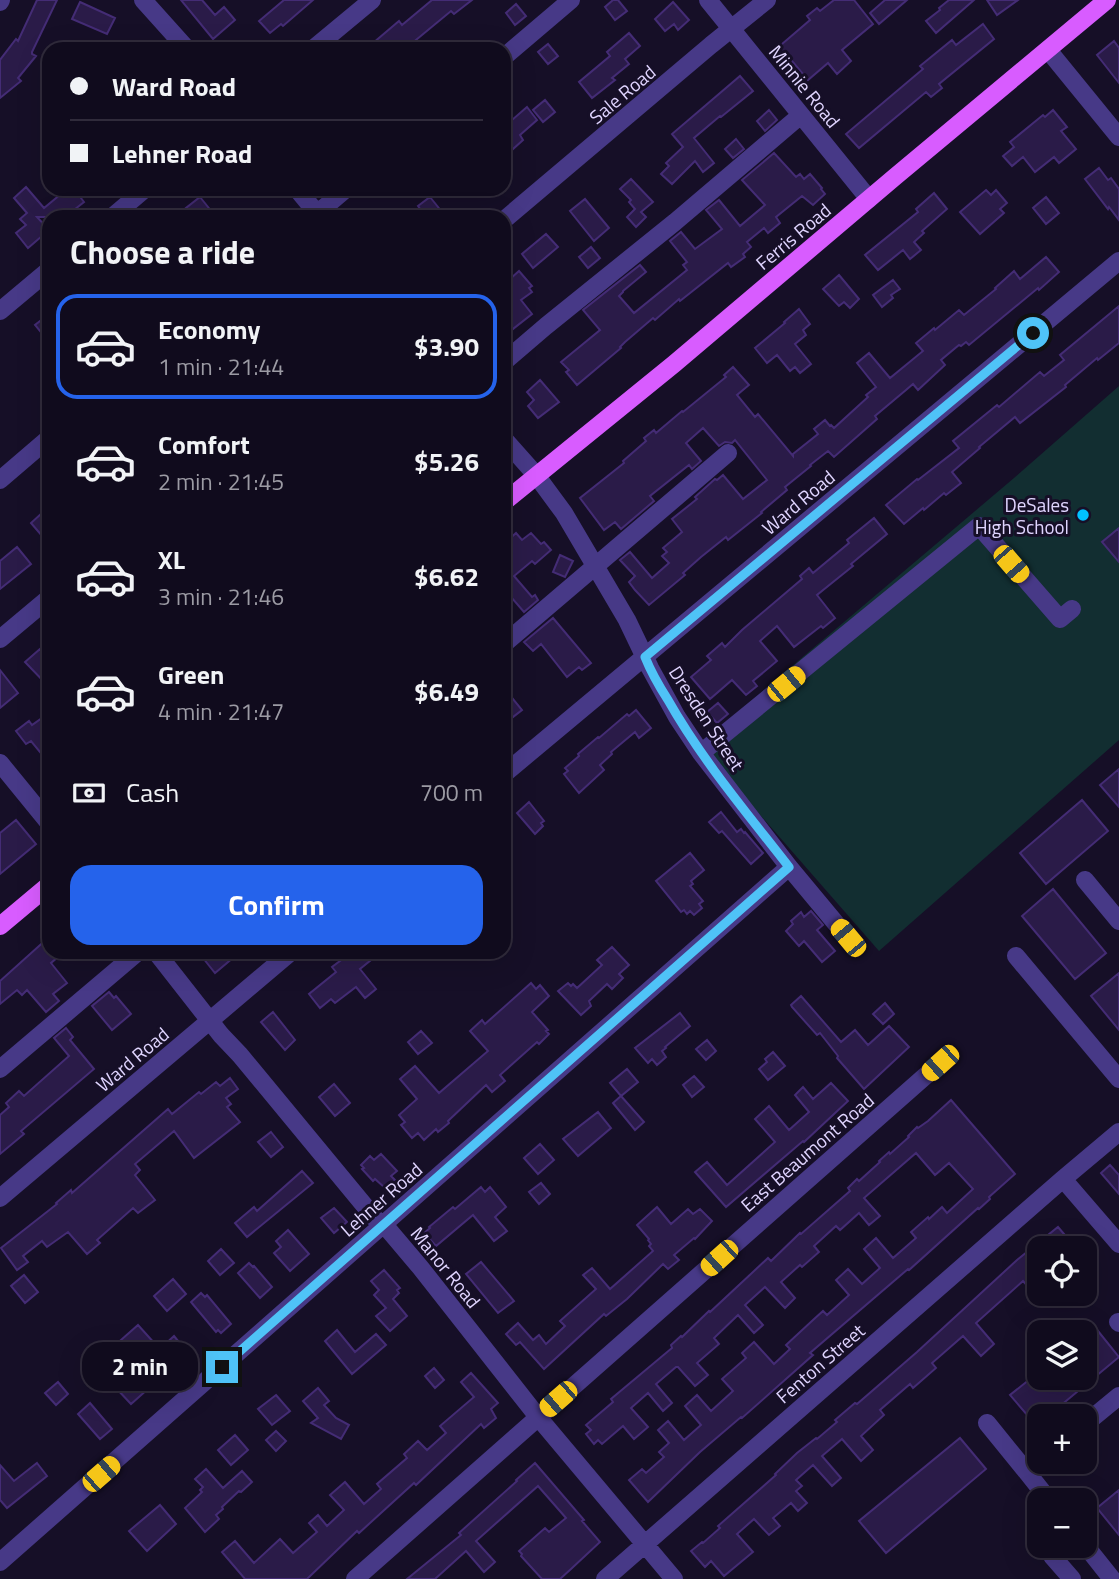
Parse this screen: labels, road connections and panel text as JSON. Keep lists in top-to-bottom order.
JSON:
{
  "streets": {
    "main road": ["Ferris Road"],
    "street": [
      "Minnie Road",
      "Sale Road",
      "Ward Road",
      "Dresden Street",
      "East Beaumont Road",
      "Lehner Road",
      "Manor Road",
      "Fenton Street"
    ]
  },
  "crossings": [
    ["Minnie Road", "Sale Road"],
    ["Minnie Road", "Ferris Road"],
    ["Ferris Road", "Dresden Street"],
    ["Ward Road", "Dresden Street"],
    ["Ward Road", "Manor Road"],
    ["Dresden Street", "Lehner Road"],
    ["East Beaumont Road", "Manor Road"],
    ["Lehner Road", "Manor Road"],
    ["Manor Road", "Fenton Street"]
  ],
  "places": ["DeSales High School"],
  "page": {
    "banner": ["Ward Road", "Lehner Road"],
    "heading": "Choose a ride",
    "list": [
      {
        "name": "Economy",
        "note": "1 min · 21:44",
        "value": "$3.90"
      },
      {
        "name": "Comfort",
        "note": "2 min · 21:45",
        "value": "$5.26"
      },
      {
        "name": "XL",
        "note": "3 min · 21:46",
        "value": "$6.62"
      },
      {
        "name": "Green",
        "note": "4 min · 21:47",
        "value": "$6.49"
      }
    ],
    "pay": ["Cash", "700 m"],
    "buttons": "Confirm",
    "map_buttons": ["+", "−"],
    "bubble": "2 min"
  }
}
